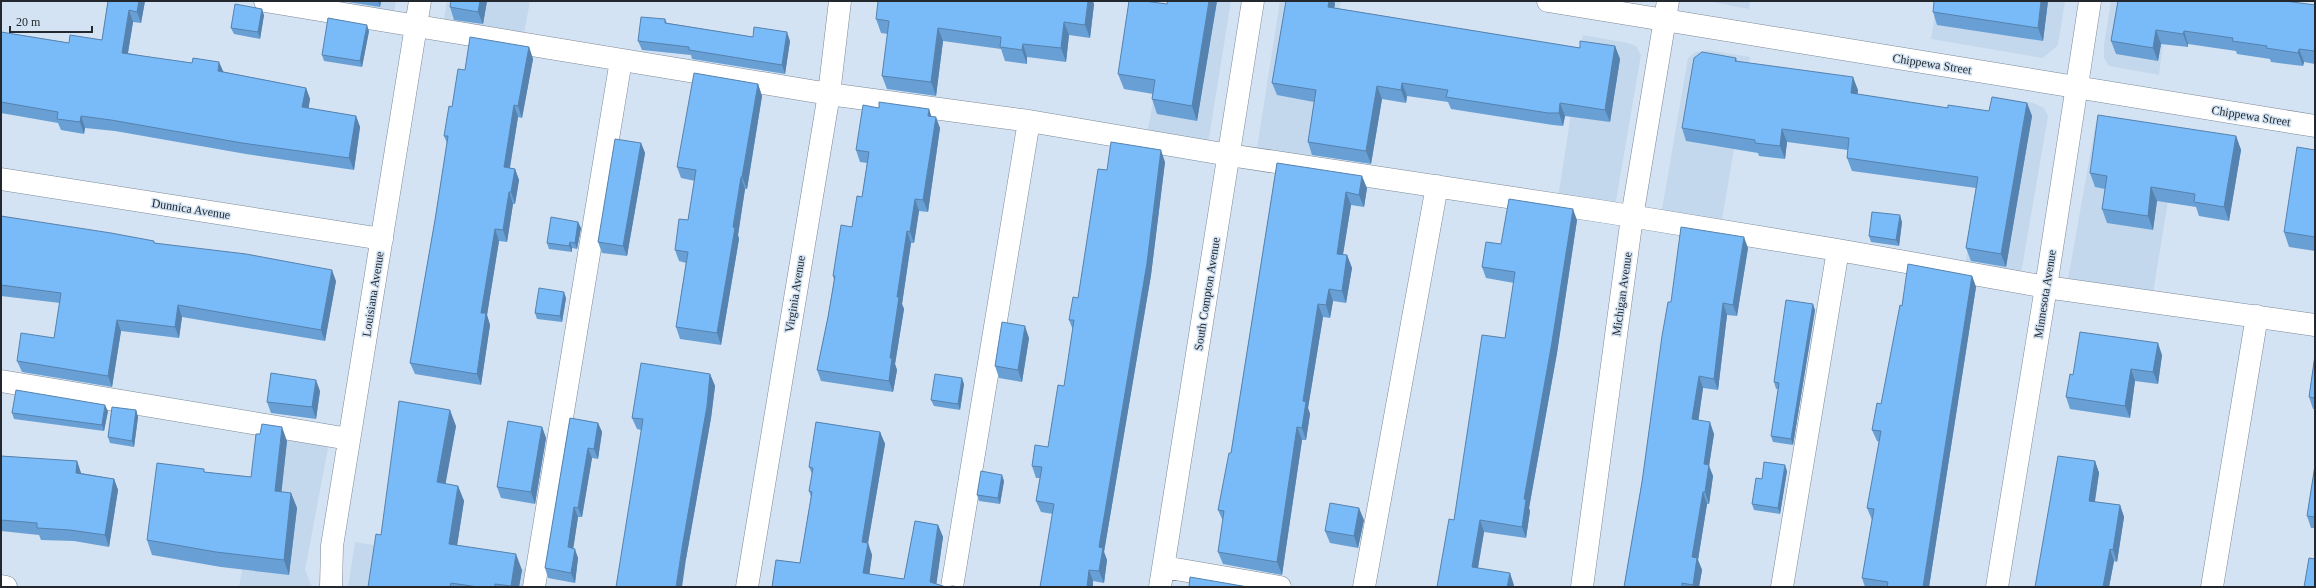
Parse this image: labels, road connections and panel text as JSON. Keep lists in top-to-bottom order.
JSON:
{
  "streets": {
    "street": [
      "Chippewa Street",
      "Dunnica Avenue",
      "Louisiana Avenue",
      "Virginia Avenue",
      "South Compton Avenue",
      "Michigan Avenue",
      "Minnesota Avenue"
    ]
  },
  "crossings": [
    ["Chippewa Street", "Michigan Avenue"],
    ["Chippewa Street", "Minnesota Avenue"],
    ["Dunnica Avenue", "Louisiana Avenue"]
  ],
  "scale_bar": "20 m"
}
